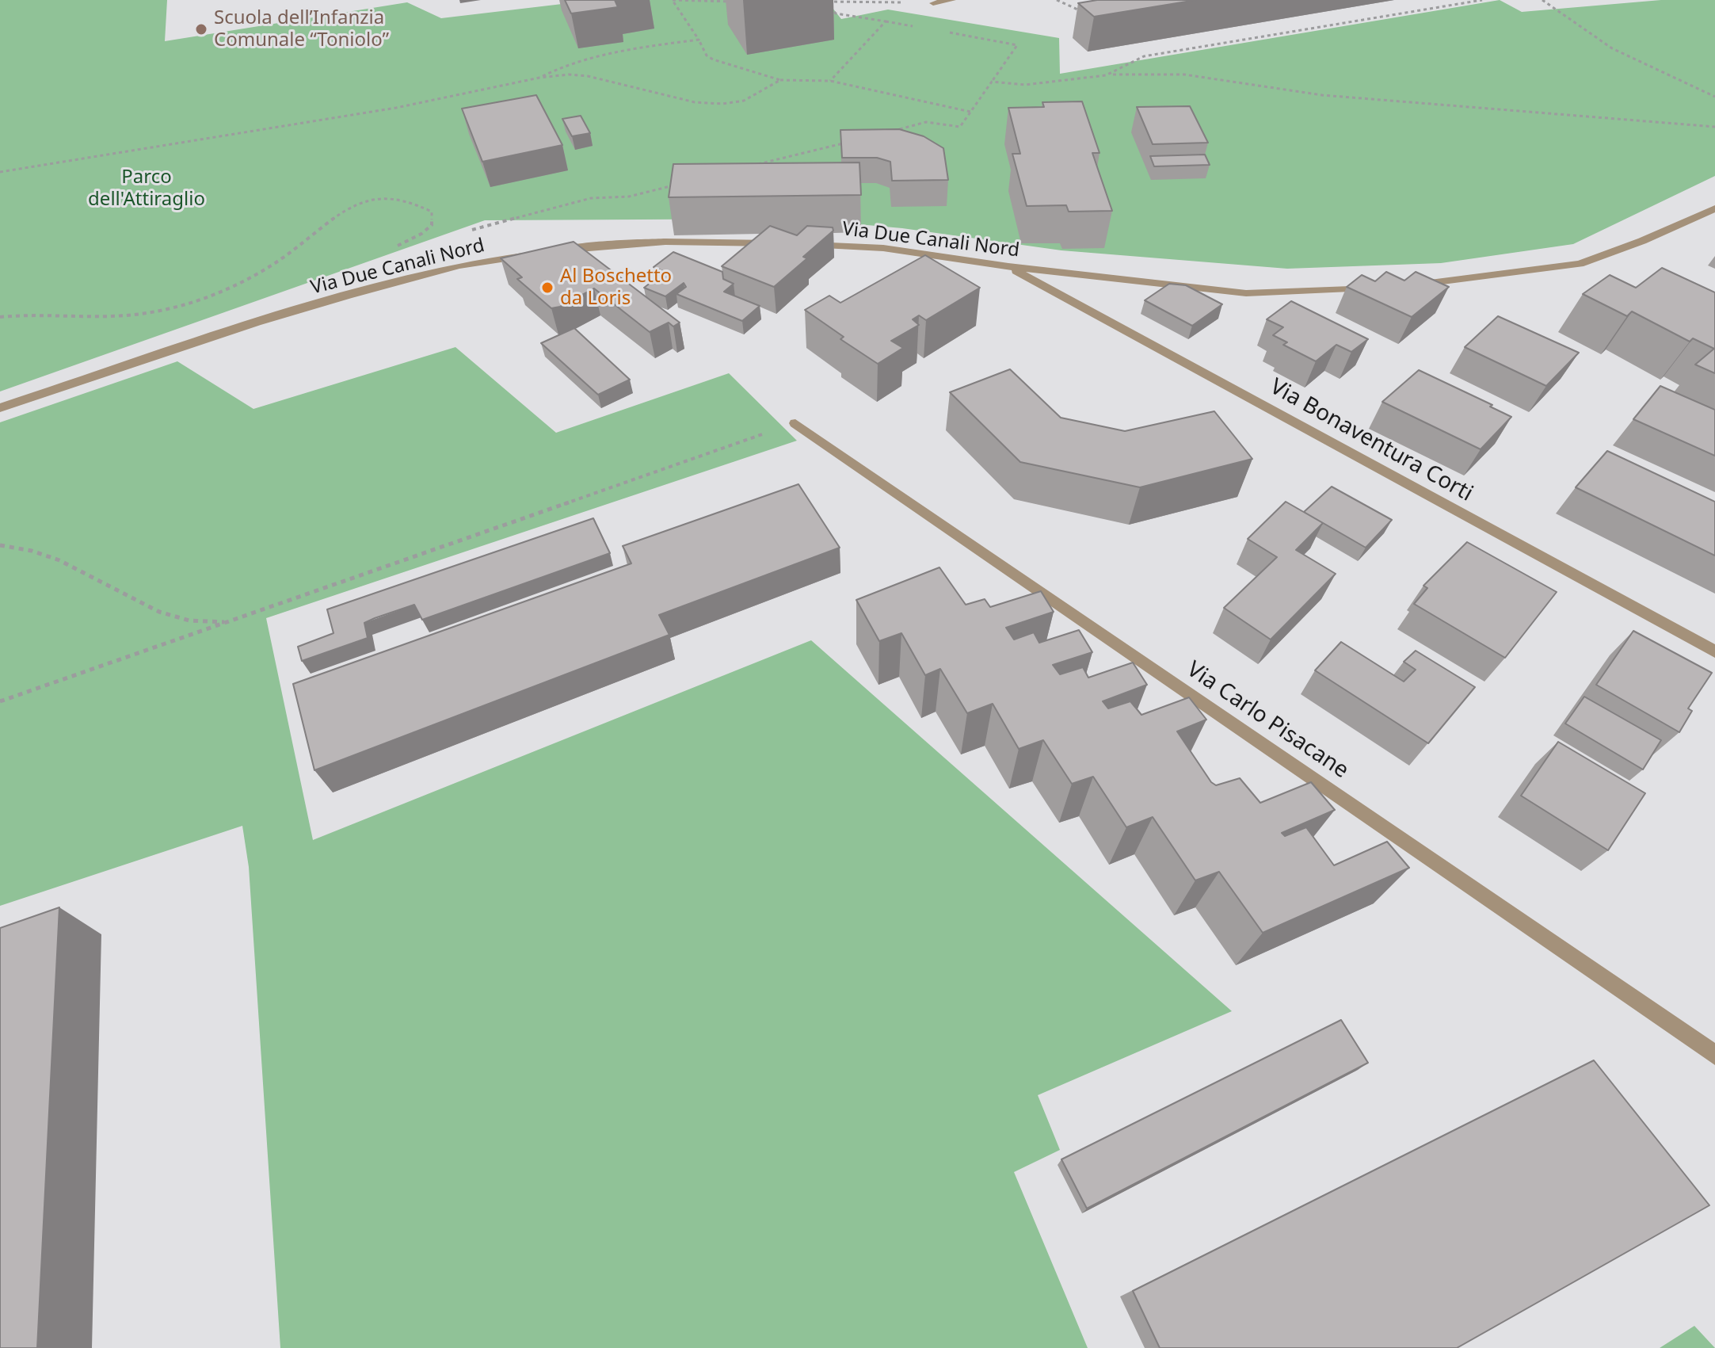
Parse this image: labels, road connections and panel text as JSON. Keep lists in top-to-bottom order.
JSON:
{
  "streets": {
    "street": ["Via Due Canali Nord", "Via Bonaventura Corti", "Via Carlo Pisacane"]
  },
  "crossings": [
    ["Via Due Canali Nord", "Via Bonaventura Corti"]
  ],
  "parks": ["Parco dell'Attiraglio"],
  "places": ["Scuola dell’Infanzia Comunale “Toniolo”", "Al Boschetto da Loris"]
}
